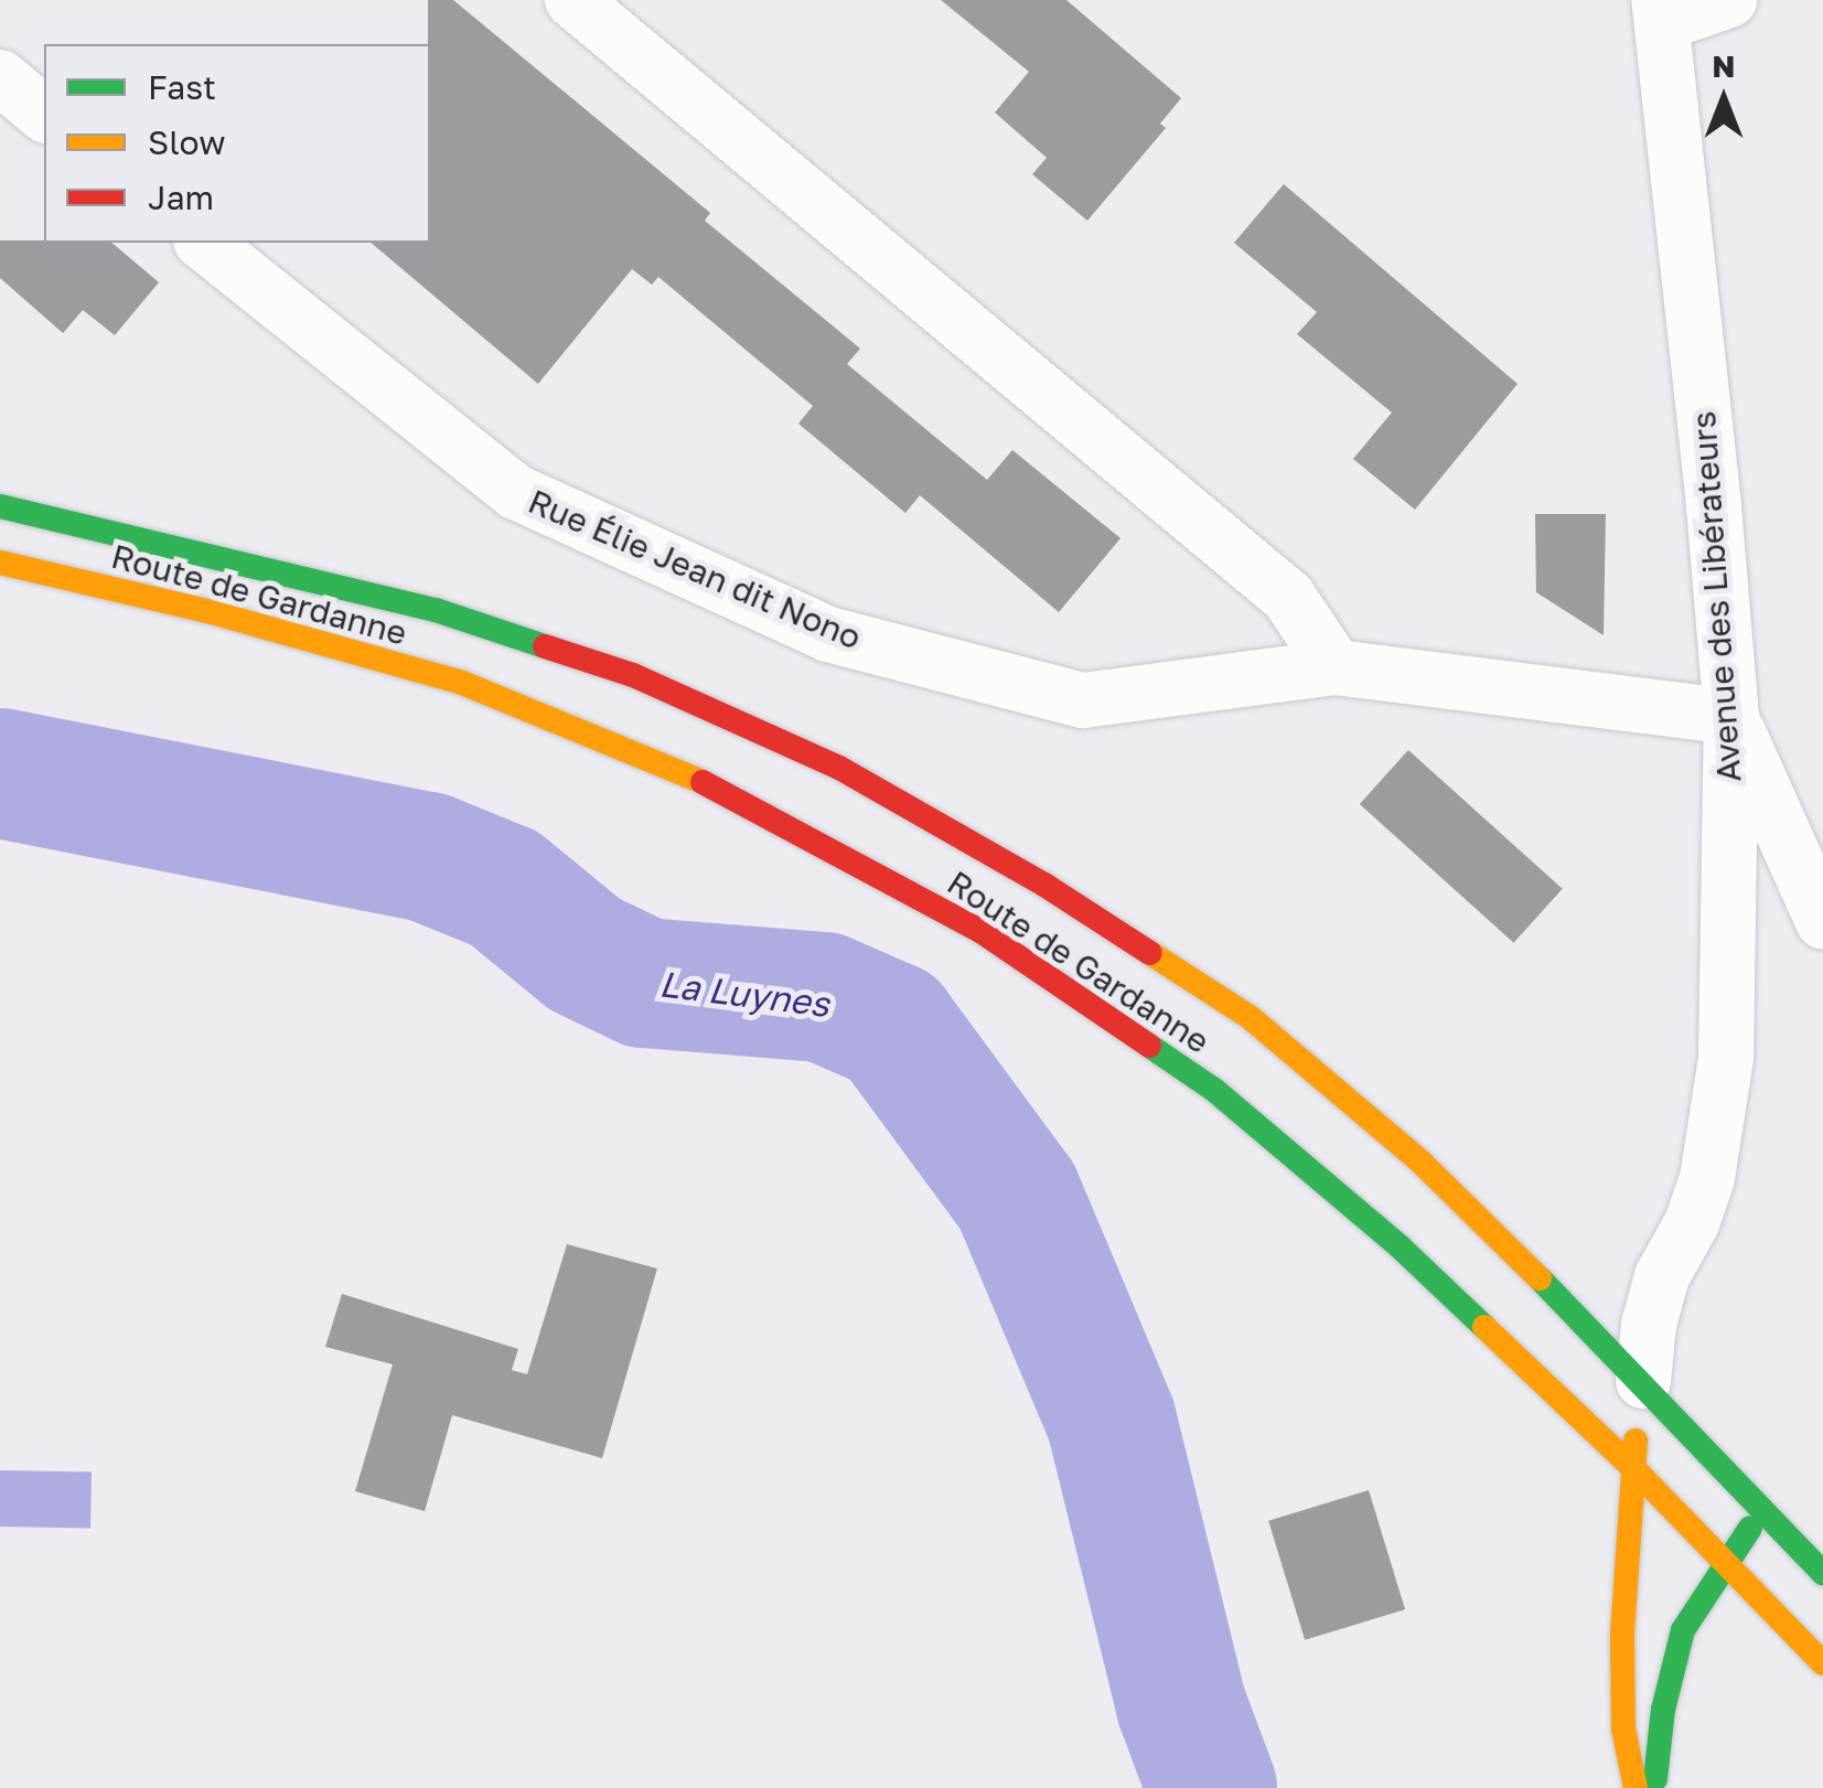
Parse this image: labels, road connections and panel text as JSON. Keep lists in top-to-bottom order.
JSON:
{
  "streets": {
    "main road": ["Route de Gardanne"],
    "street": ["Rue Élie Jean dit Nono", "Avenue des Libérateurs"]
  },
  "crossings": [
    ["Rue Élie Jean dit Nono", "Avenue des Libérateurs"],
    ["Route de Gardanne", "Avenue des Libérateurs"]
  ],
  "water": ["La Luynes"],
  "legend": ["Fast", "Slow", "Jam"],
  "north": "top"
}
